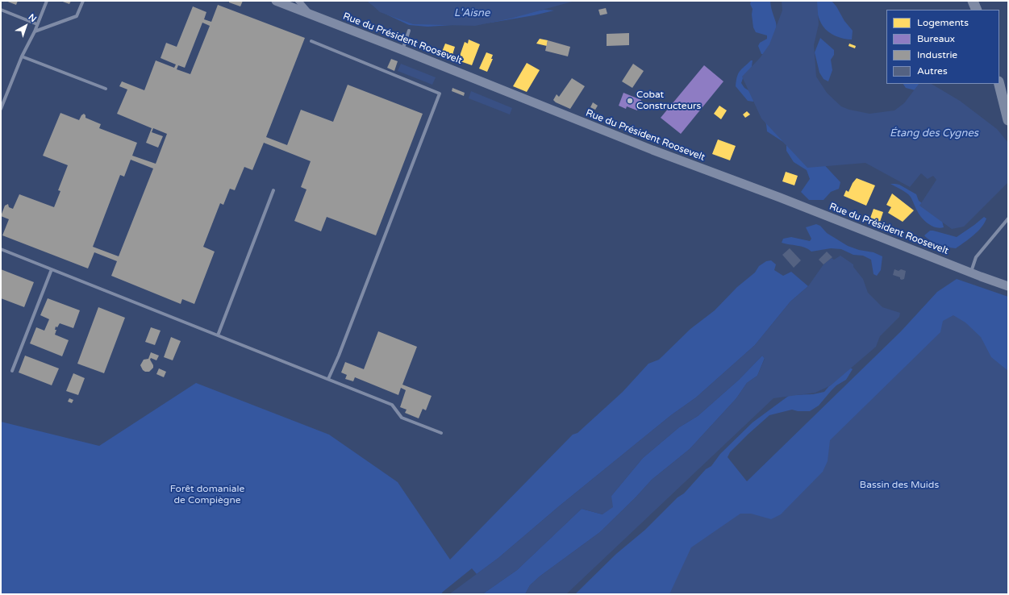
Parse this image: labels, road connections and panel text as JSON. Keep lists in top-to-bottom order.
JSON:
{
  "streets": {
    "street": ["Rue du Président Roosevelt"]
  },
  "water": ["L'Aisne", "Étang des Cygnes"],
  "parks": ["Bassin des Muids", "Forêt domaniale de Compiègne"],
  "places": ["Cobat Constructeurs"],
  "legend": [
    "Logements",
    "Bureaux",
    "Industrie",
    "Autres"
  ],
  "north": "top right"
}
